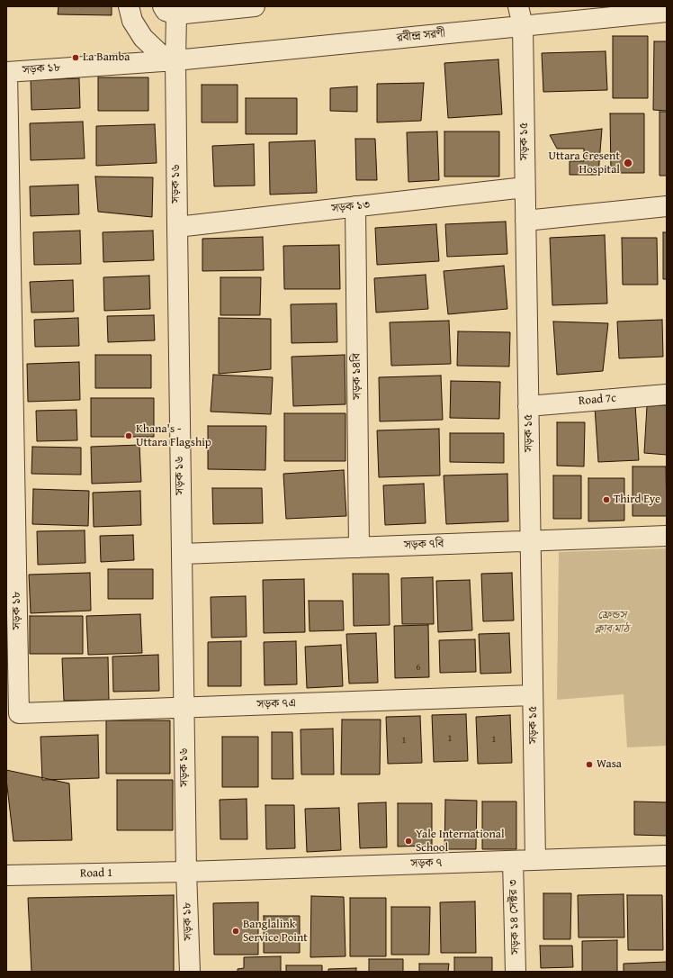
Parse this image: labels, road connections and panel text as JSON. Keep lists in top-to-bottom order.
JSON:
{
  "streets": {
    "street": [
      "রবীন্দ্র সরণী",
      "সড়ক ১৮",
      "সড়ক ১৫",
      "সড়ক ১৬",
      "সড়ক ১৩",
      "সড়ক ১৪বি",
      "Road 7c",
      "সড়ক ৭বি",
      "সড়ক ৭এ",
      "সড়ক ৭",
      "Road 1",
      "সড়ক ১৪ সেক্টর ৩"
    ]
  },
  "crossings": [
    ["রবীন্দ্র সরণী", "সড়ক ১৮"],
    ["রবীন্দ্র সরণী", "সড়ক ১৫"],
    ["রবীন্দ্র সরণী", "সড়ক ১৬"],
    ["সড়ক ১৮", "সড়ক ১৬"],
    ["সড়ক ১৮", "সড়ক ৭এ"],
    ["সড়ক ১৮", "সড়ক ৭"],
    ["সড়ক ১৮", "Road 1"],
    ["সড়ক ১৫", "সড়ক ১৩"],
    ["সড়ক ১৫", "Road 7c"],
    ["সড়ক ১৫", "সড়ক ৭বি"],
    ["সড়ক ১৫", "সড়ক ৭এ"],
    ["সড়ক ১৫", "সড়ক ৭"],
    ["সড়ক ১৬", "সড়ক ১৩"],
    ["সড়ক ১৬", "সড়ক ৭বি"],
    ["সড়ক ১৬", "সড়ক ৭এ"],
    ["সড়ক ১৬", "সড়ক ৭"],
    ["সড়ক ১৬", "Road 1"],
    ["সড়ক ১৩", "সড়ক ১৪বি"],
    ["সড়ক ১৪বি", "সড়ক ৭বি"],
    ["সড়ক ৭", "Road 1"],
    ["সড়ক ৭", "সড়ক ১৪ সেক্টর ৩"]
  ],
  "parks": ["ফ্রেন্ডস ক্লাব মাঠ"],
  "places": [
    "La Bamba",
    "Uttara Cresent Hospital",
    "Khana's - Uttara Flagship",
    "Third Eye",
    "Wasa",
    "Yale International School",
    "Banglalink Service Point"
  ],
  "house_numbers": [
    "6",
    "1",
    "1",
    "1"
  ]
}
